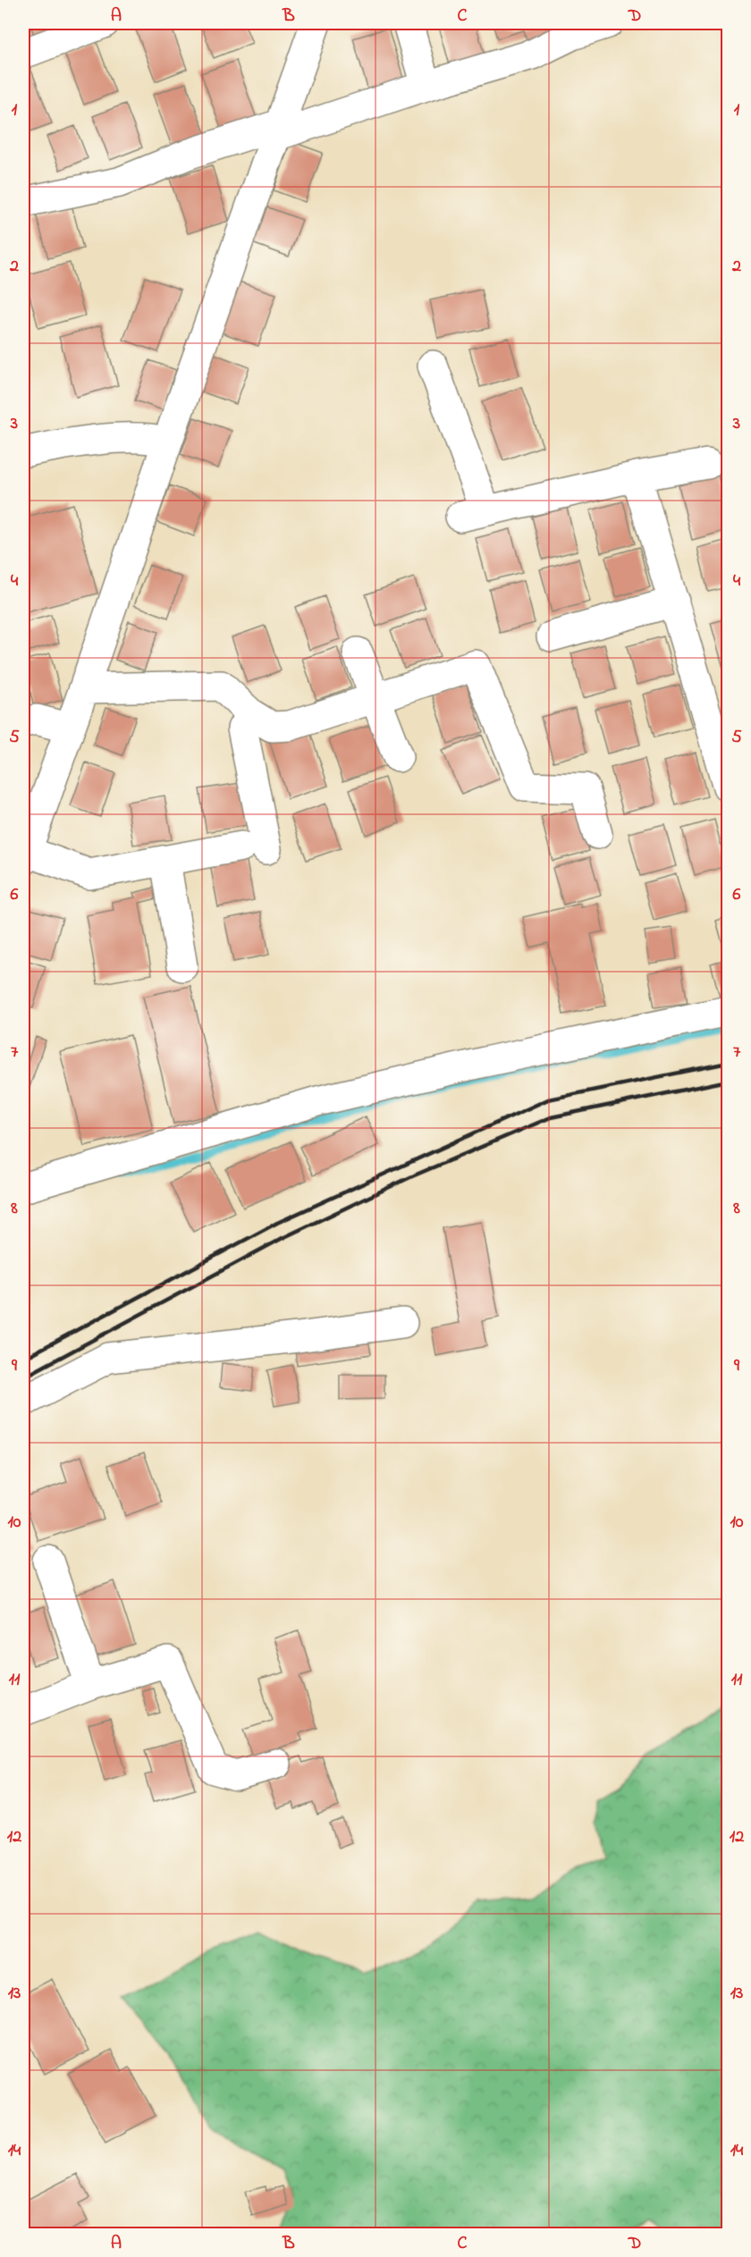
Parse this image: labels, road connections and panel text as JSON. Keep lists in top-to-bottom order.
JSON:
{
  "grid": {
    "columns": [
      "A",
      "B",
      "C",
      "D"
    ],
    "rows": [
      "1",
      "2",
      "3",
      "4",
      "5",
      "6",
      "7",
      "8",
      "9",
      "10",
      "11",
      "12",
      "13",
      "14"
    ]
  }
}
